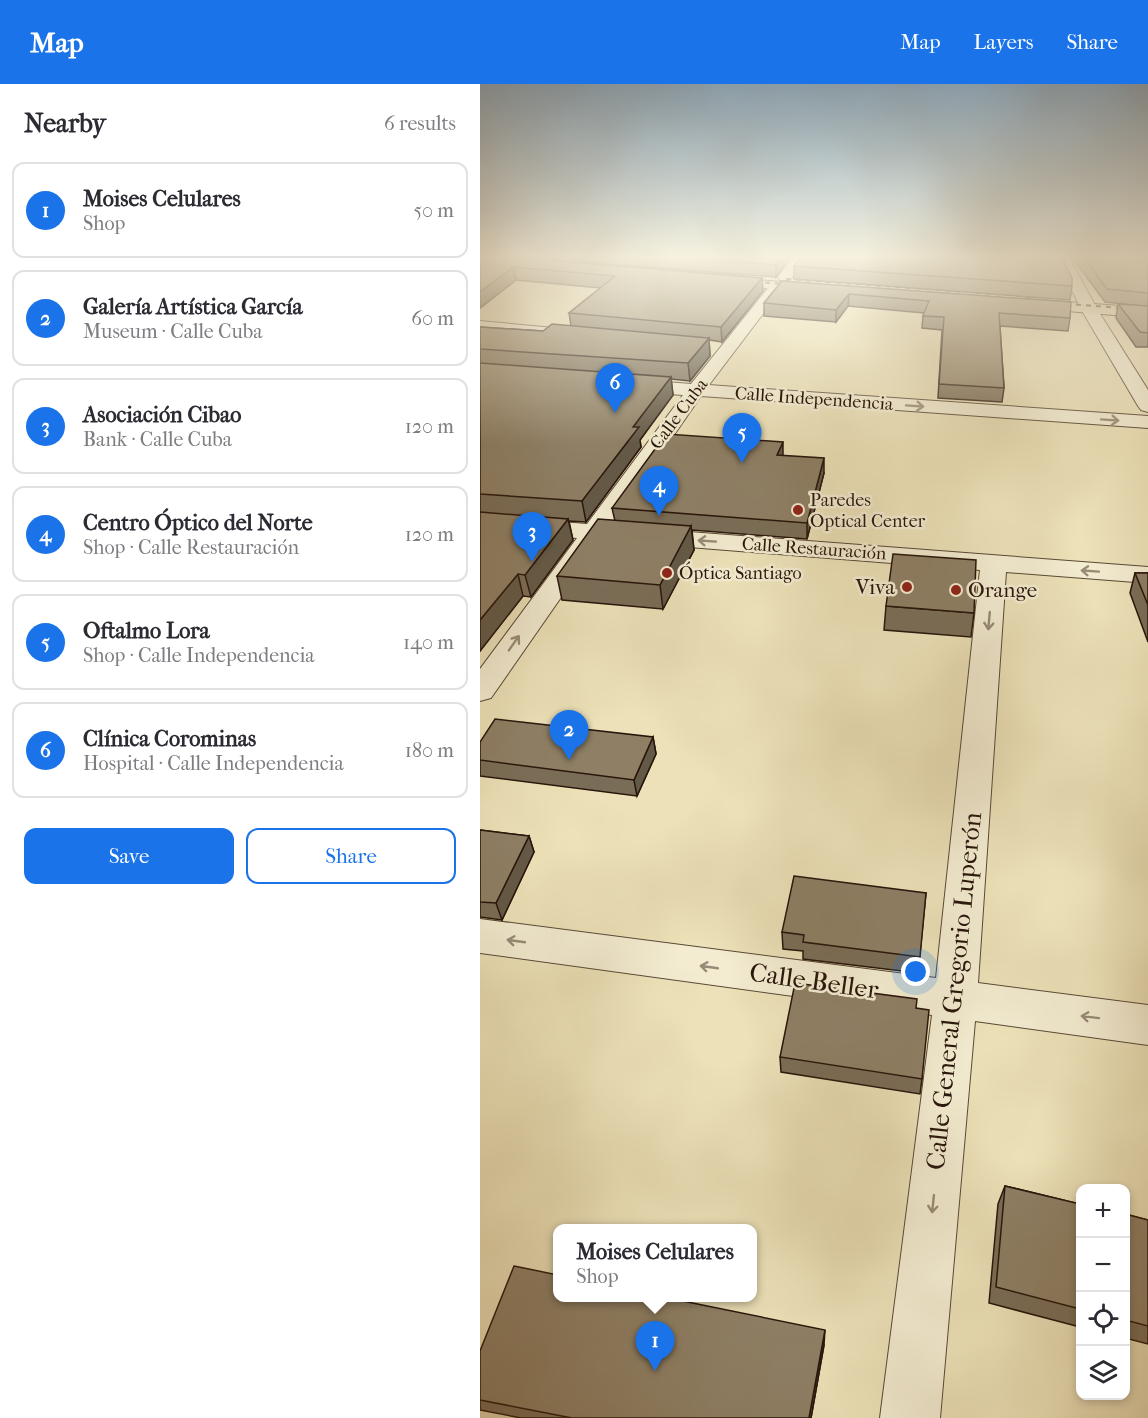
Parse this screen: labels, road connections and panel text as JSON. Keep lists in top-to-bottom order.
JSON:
{
  "streets": {
    "street": [
      "Calle Independencia",
      "Calle Cuba",
      "Calle Restauración",
      "Calle Beller",
      "Calle General Gregorio Luperón"
    ]
  },
  "crossings": [
    ["Calle Independencia", "Calle Cuba"],
    ["Calle Cuba", "Calle Restauración"],
    ["Calle Restauración", "Calle General Gregorio Luperón"],
    ["Calle Beller", "Calle General Gregorio Luperón"]
  ],
  "one_way": [
    "Calle Independencia",
    "Calle Cuba",
    "Calle Restauración",
    "Calle Beller",
    "Calle General Gregorio Luperón"
  ],
  "places": [
    "Paredes Optical Center",
    "Óptica Santiago",
    "Viva",
    "Orange"
  ],
  "page": {
    "header": "Map",
    "nav": ["Map", "Layers", "Share"],
    "heading": ["Nearby", "6 results"],
    "list": [
      {
        "mark": "1",
        "name": "Moises Celulares",
        "note": "Shop",
        "value": "50 m"
      },
      {
        "mark": "2",
        "name": "Galería Artística García",
        "note": "Museum · Calle Cuba",
        "value": "60 m"
      },
      {
        "mark": "3",
        "name": "Asociación Cibao",
        "note": "Bank · Calle Cuba",
        "value": "120 m"
      },
      {
        "mark": "4",
        "name": "Centro Óptico del Norte",
        "note": "Shop · Calle Restauración",
        "value": "120 m"
      },
      {
        "mark": "5",
        "name": "Oftalmo Lora",
        "note": "Shop · Calle Independencia",
        "value": "140 m"
      },
      {
        "mark": "6",
        "name": "Clínica Corominas",
        "note": "Hospital · Calle Independencia",
        "value": "180 m"
      }
    ],
    "pins": [
      "6",
      "5",
      "4",
      "3",
      "2",
      "1"
    ],
    "buttons": ["Save", "Share"],
    "map_buttons": ["+", "−"],
    "popup": ["Moises Celulares", "Shop"]
  }
}
